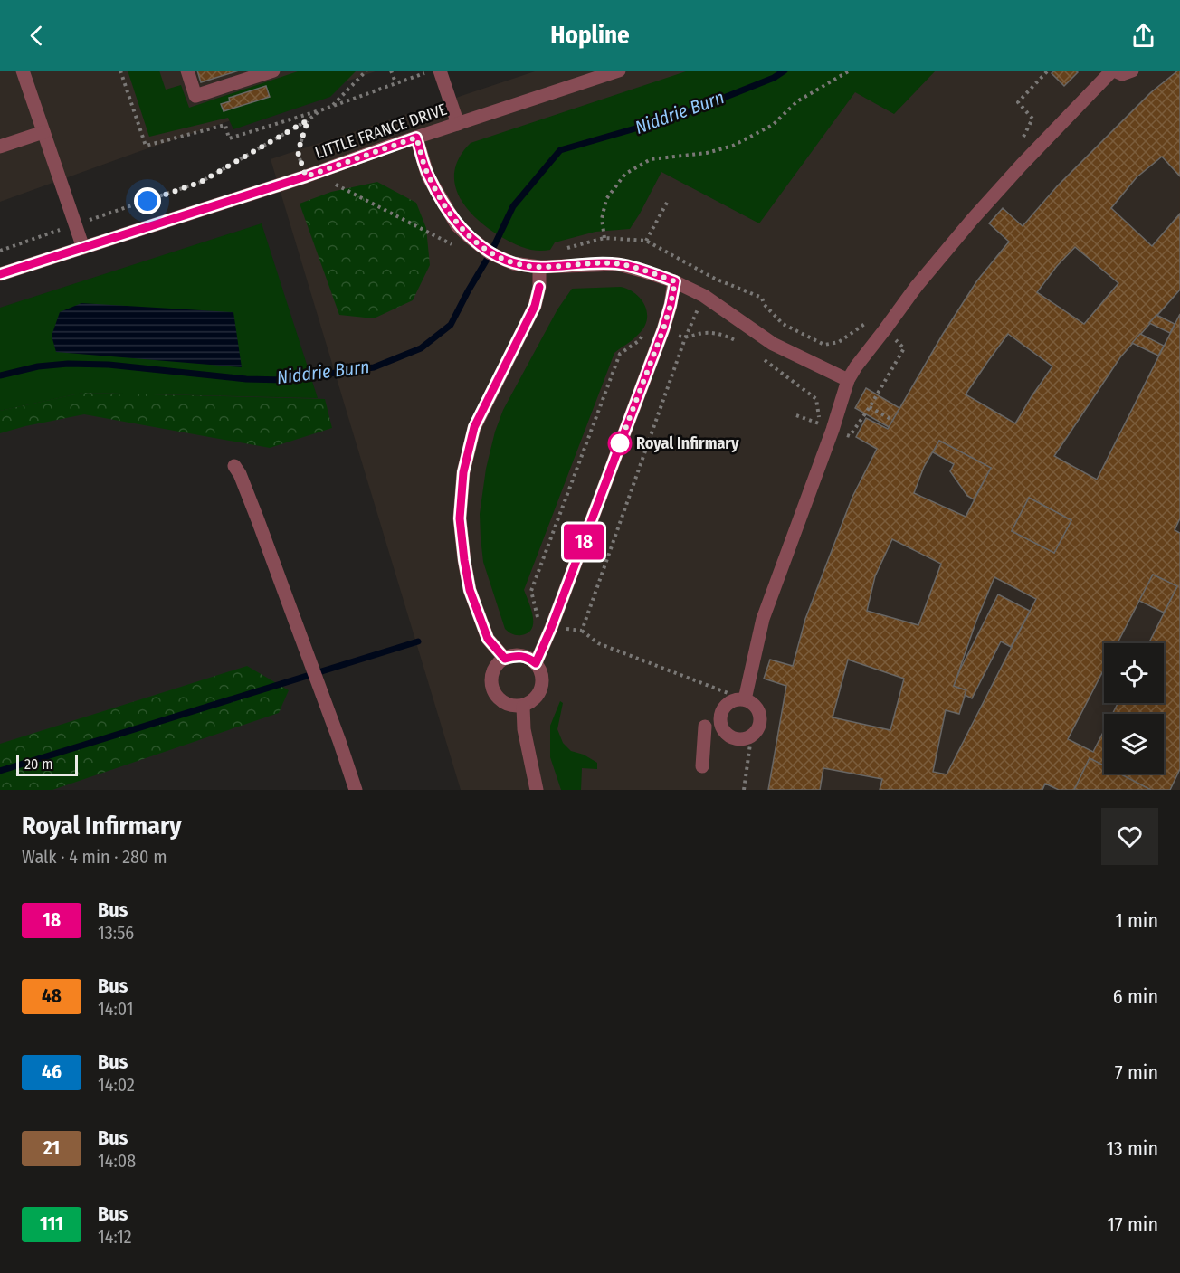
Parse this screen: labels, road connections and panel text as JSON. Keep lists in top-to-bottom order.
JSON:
{
  "streets": {
    "street": ["LITTLE FRANCE DRIVE"]
  },
  "water": ["Niddrie Burn"],
  "places": ["Royal Infirmary"],
  "lines": ["bus line 18"],
  "scale_bar": "20 m",
  "page": {
    "header": "Hopline",
    "on_map": "18",
    "scale": "20 m",
    "heading": ["Royal Infirmary", "Walk · 4 min · 280 m"],
    "list": [
      {
        "mark": "18",
        "name": "Bus",
        "note": "13:56",
        "value": "1 min"
      },
      {
        "mark": "48",
        "name": "Bus",
        "note": "14:01",
        "value": "6 min"
      },
      {
        "mark": "46",
        "name": "Bus",
        "note": "14:02",
        "value": "7 min"
      },
      {
        "mark": "21",
        "name": "Bus",
        "note": "14:08",
        "value": "13 min"
      },
      {
        "mark": "111",
        "name": "Bus",
        "note": "14:12",
        "value": "17 min"
      }
    ]
  }
}
